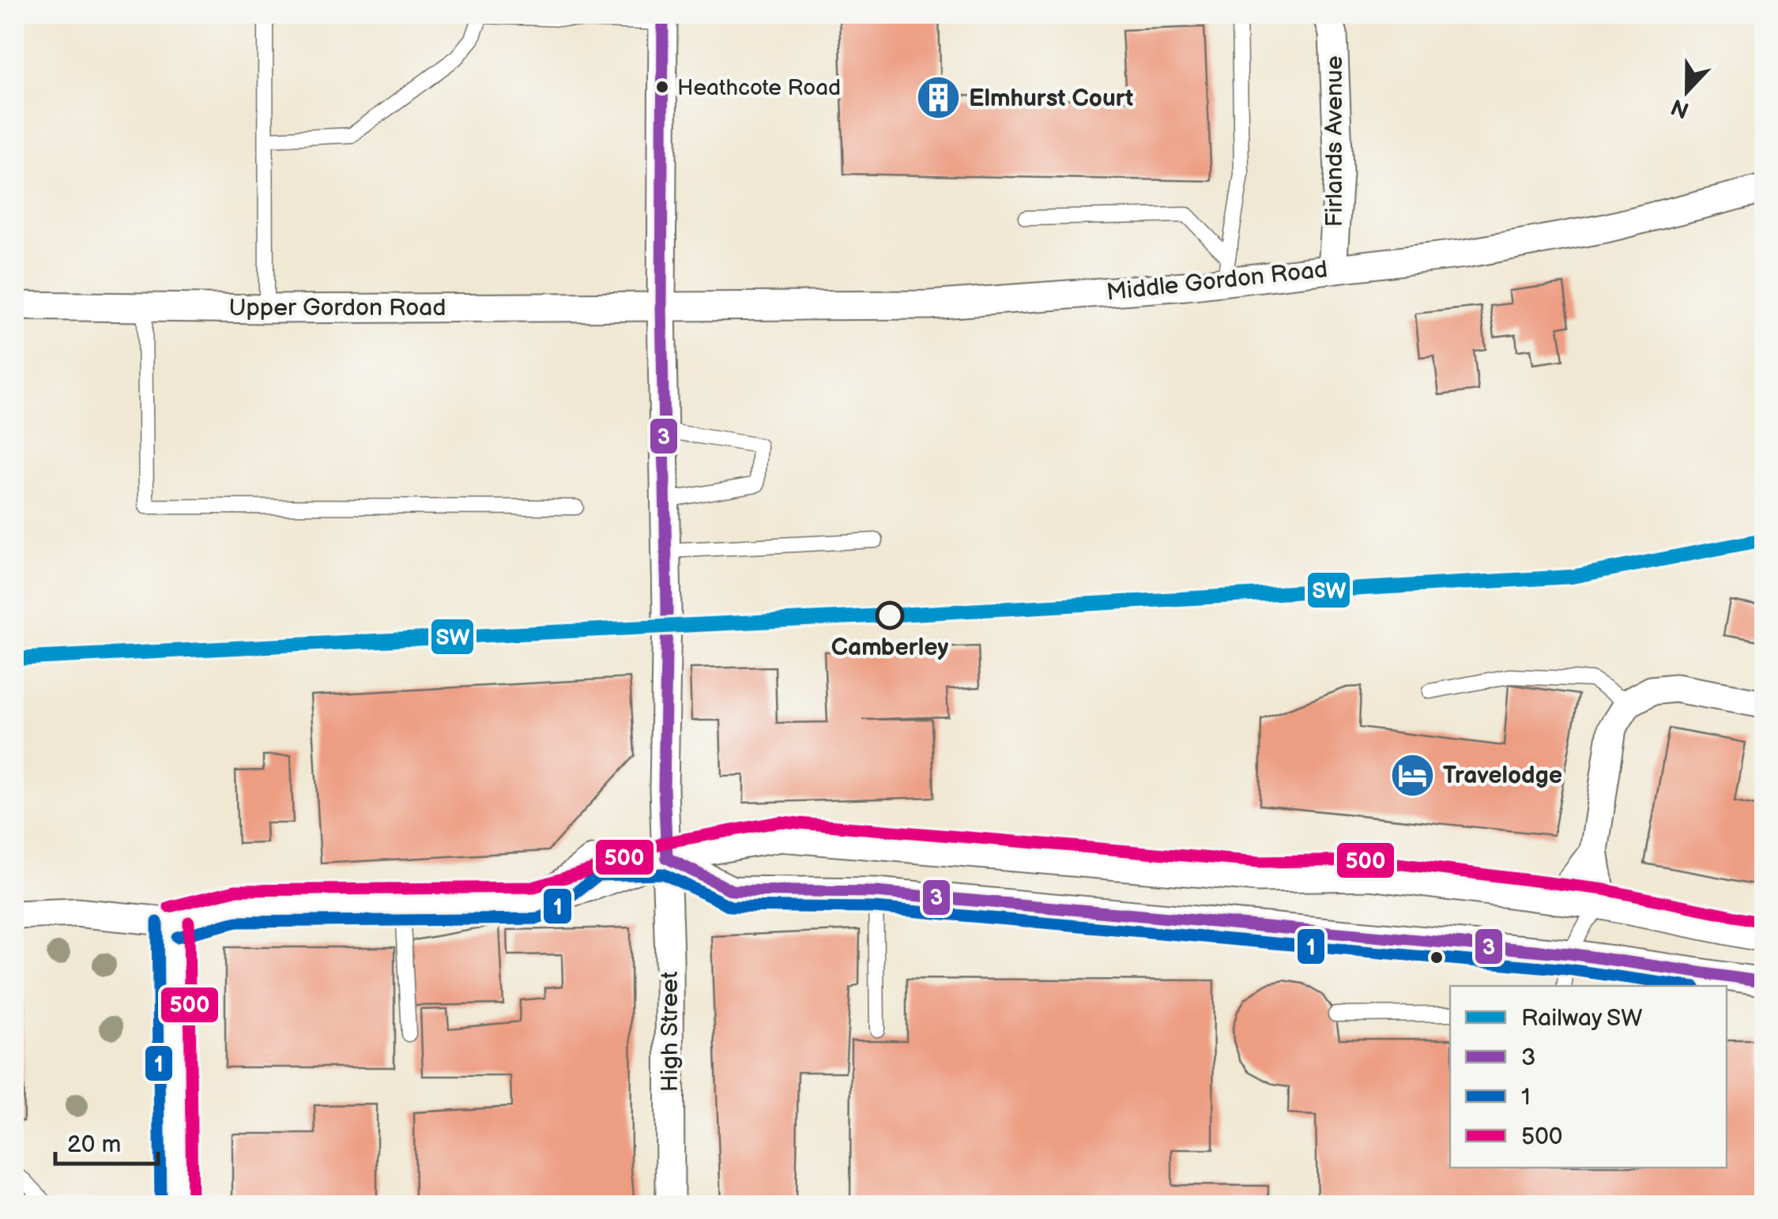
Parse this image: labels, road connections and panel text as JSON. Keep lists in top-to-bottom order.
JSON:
{
  "streets": {
    "street": [
      "Firlands Avenue",
      "Middle Gordon Road",
      "Upper Gordon Road",
      "High Street"
    ]
  },
  "crossings": [
    ["Firlands Avenue", "Middle Gordon Road"],
    ["Middle Gordon Road", "Upper Gordon Road"]
  ],
  "places": {
    "other": ["Heathcote Road", "Camberley"],
    "building": ["Elmhurst Court"],
    "hotel": ["Travelodge"]
  },
  "lines": [
    "transit line 3",
    "rail line SW",
    "transit line 500",
    "transit line 1"
  ],
  "legend": [
    "Railway SW",
    "3",
    "1",
    "500"
  ],
  "scale_bar": "20 m",
  "north": "bottom"
}
